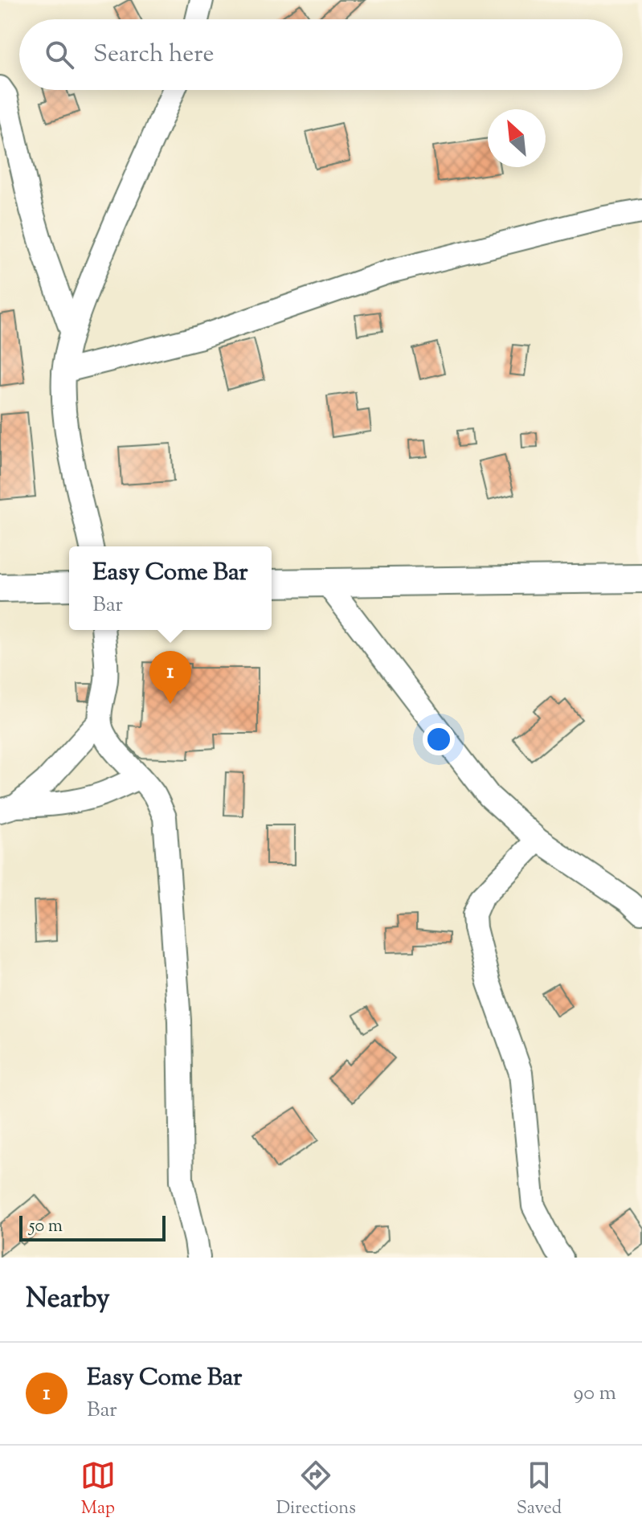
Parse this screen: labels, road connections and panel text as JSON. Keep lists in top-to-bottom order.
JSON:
{
  "scale_bar": "50 m",
  "north": "top left",
  "page": {
    "search": "Search here",
    "popup": ["Easy Come Bar", "Bar"],
    "pins": "1",
    "scale": "50 m",
    "heading": "Nearby",
    "list": [
      {
        "mark": "1",
        "name": "Easy Come Bar",
        "note": "Bar",
        "value": "90 m"
      }
    ],
    "nav": ["Map", "Directions", "Saved"]
  }
}
